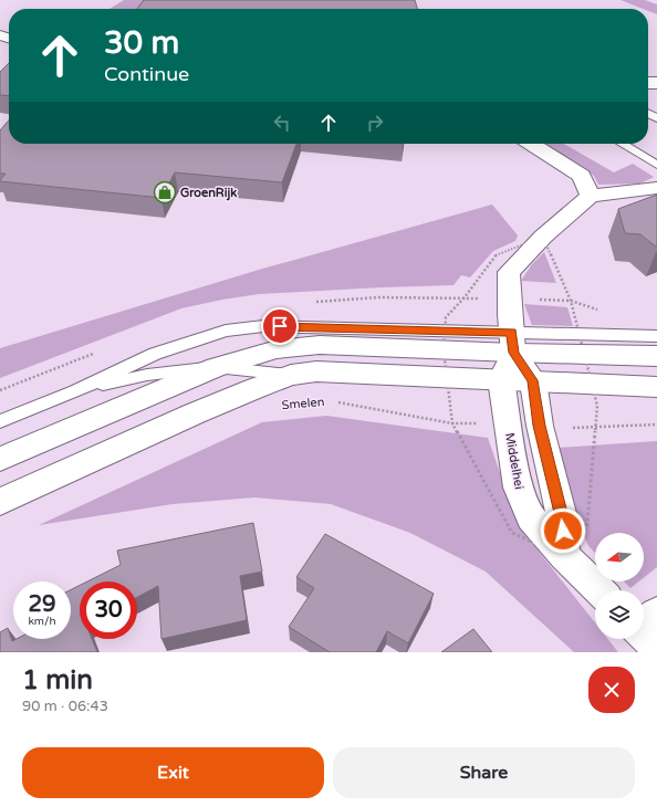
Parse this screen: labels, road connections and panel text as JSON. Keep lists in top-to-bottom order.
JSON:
{
  "streets": {
    "street": ["Middelhei"],
    "path": ["Smelen"]
  },
  "crossings": [
    ["Smelen", "Middelhei"]
  ],
  "places": {
    "shop": ["GroenRijk"]
  },
  "north": "left",
  "page": {
    "turn": ["30 m", "Continue"],
    "speed": "29 km/h",
    "limit": "30",
    "heading": ["1 min", "90 m · 06:43"],
    "buttons": ["Exit", "Share"]
  }
}
